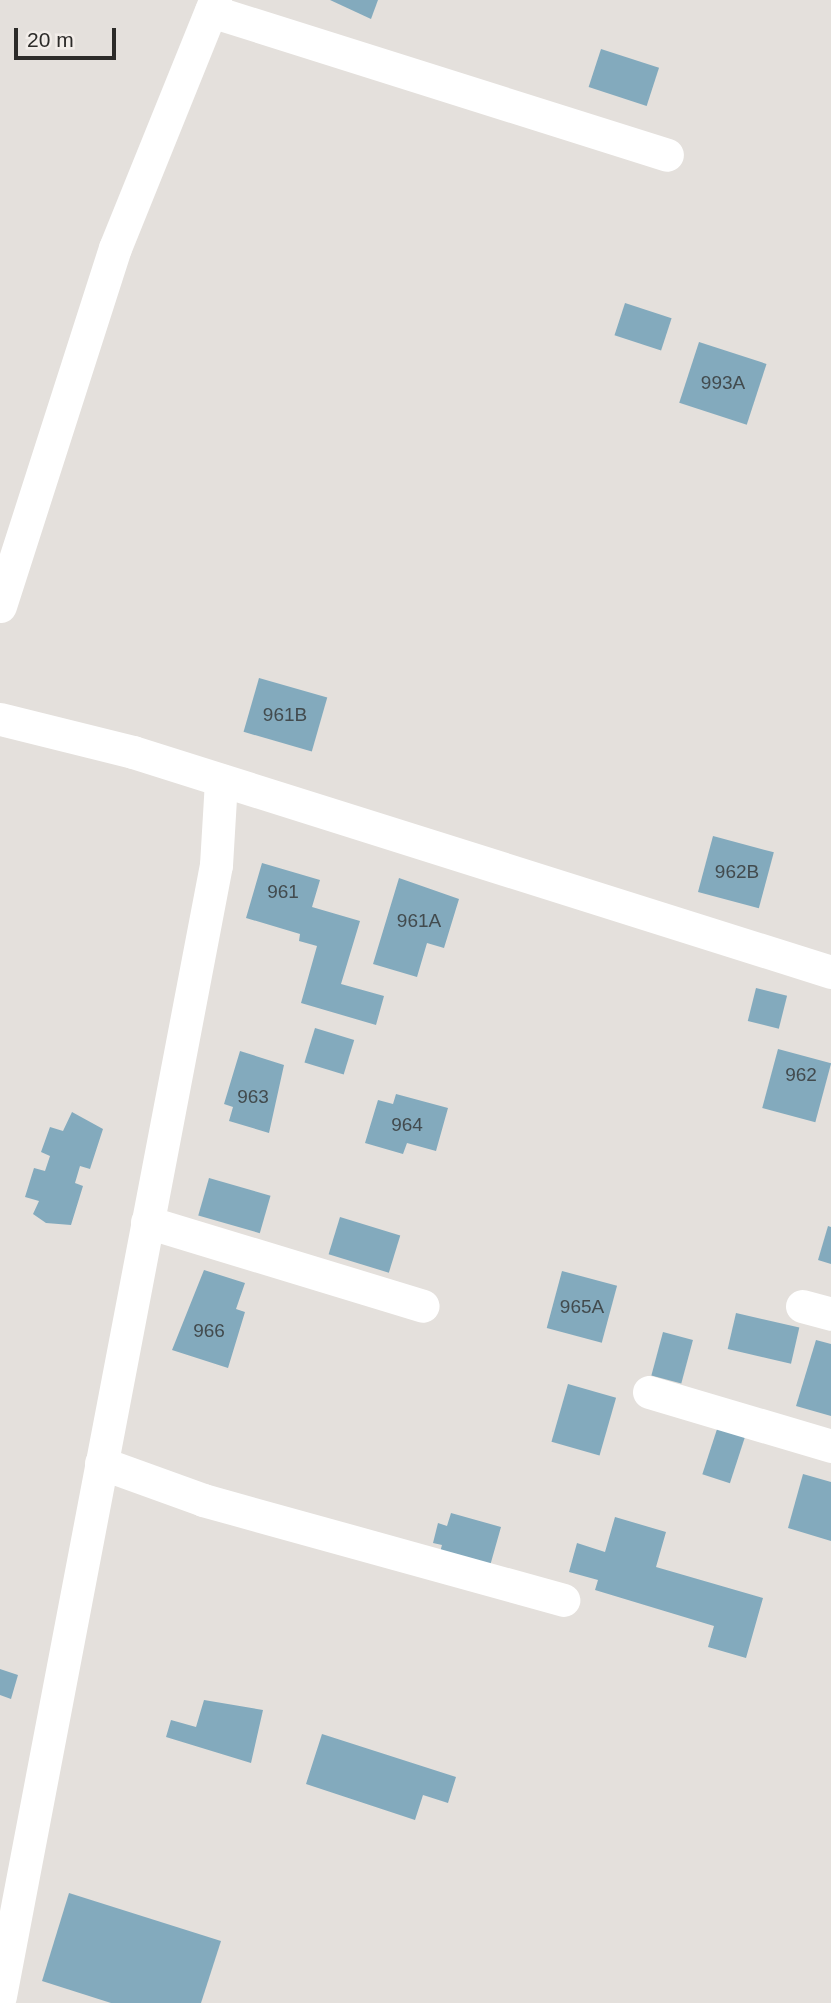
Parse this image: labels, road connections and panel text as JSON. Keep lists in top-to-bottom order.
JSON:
{
  "house_numbers": [
    "993A",
    "961B",
    "962B",
    "961",
    "961A",
    "962",
    "963",
    "964",
    "965A",
    "966"
  ],
  "scale_bar": "20 m"
}
